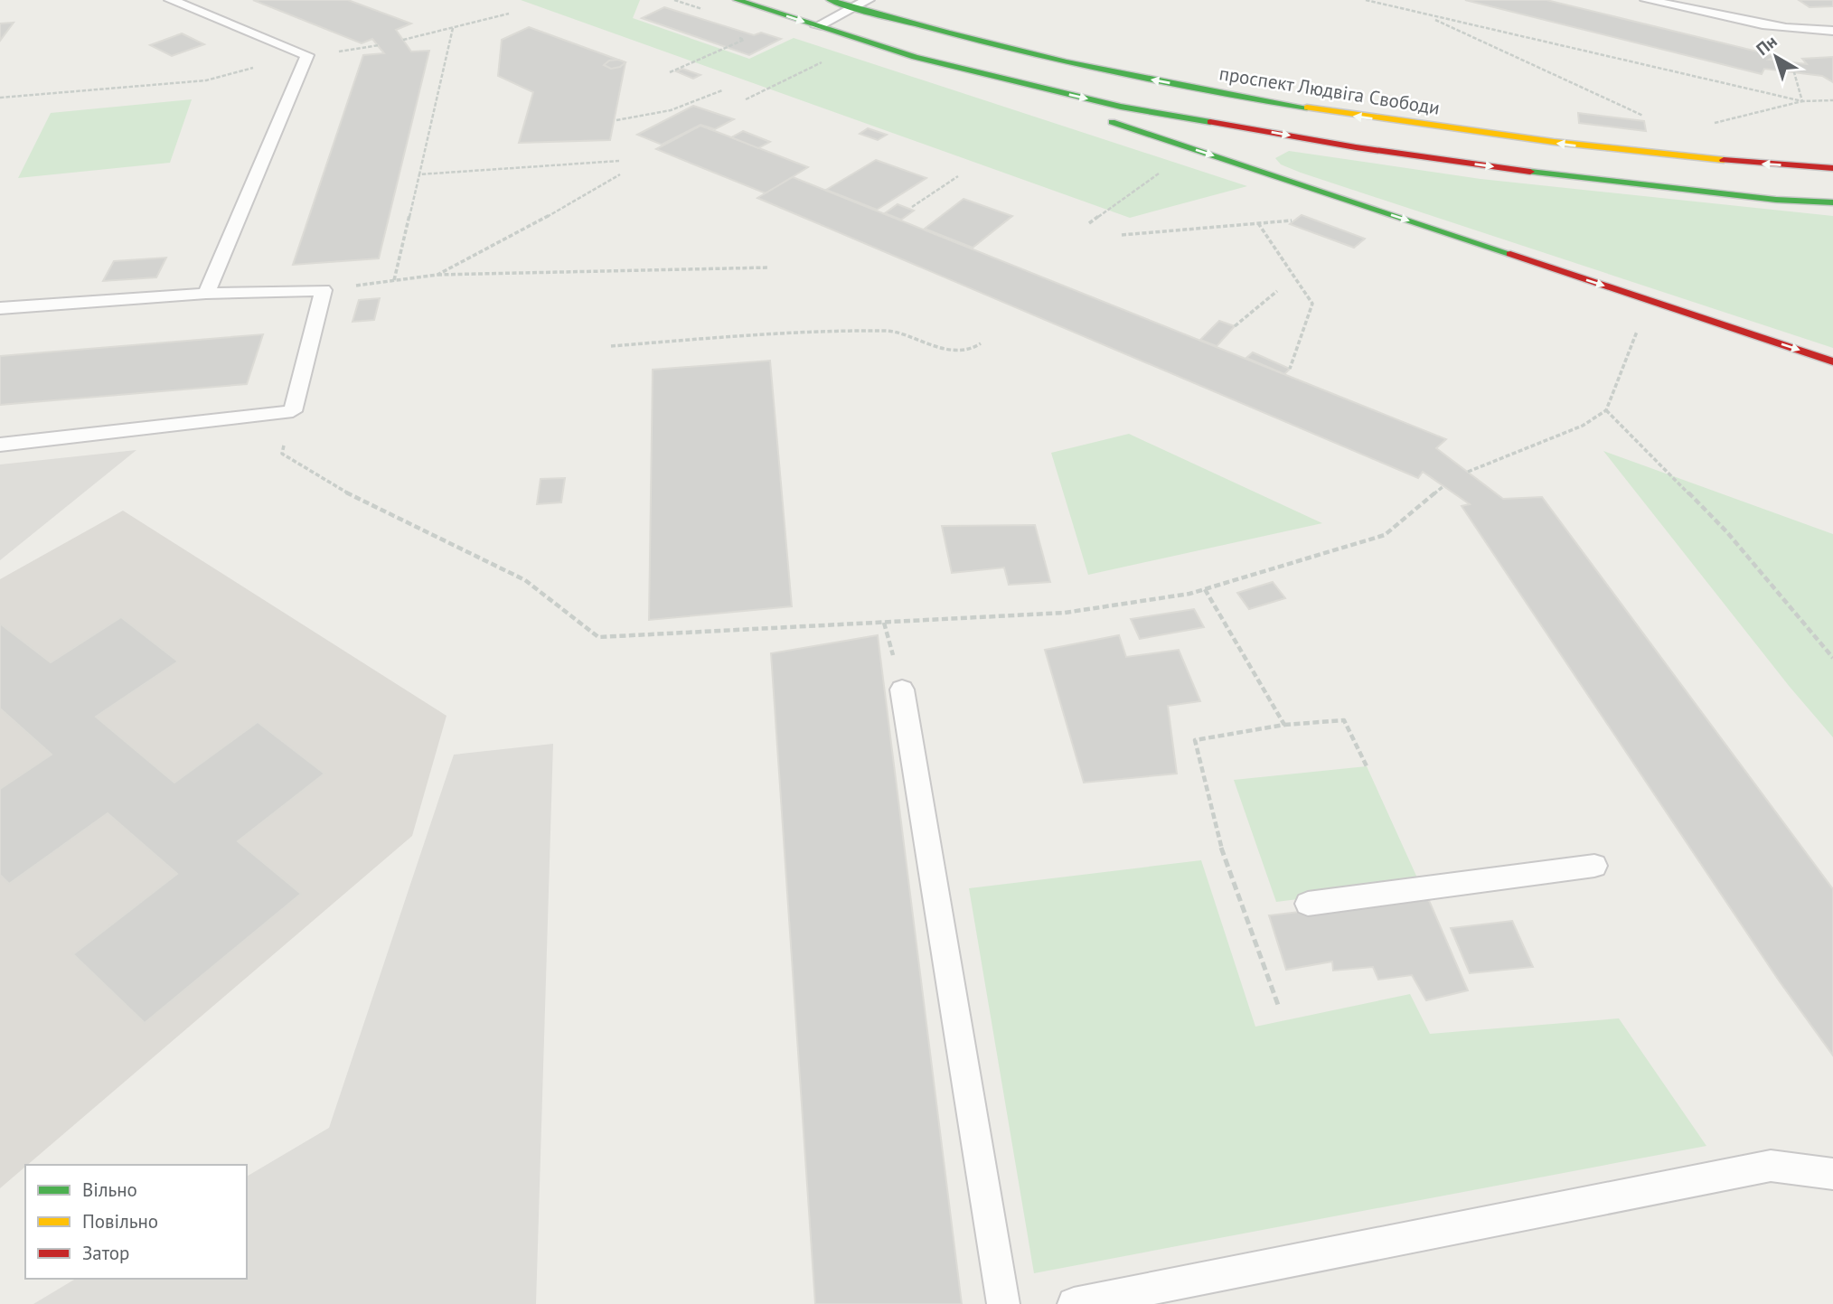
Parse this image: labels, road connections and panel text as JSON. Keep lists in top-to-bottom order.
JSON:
{
  "streets": {
    "main road": ["проспект Людвіга Свободи"]
  },
  "legend": ["Вільно", "Повільно", "Затор"],
  "north": "top left"
}
